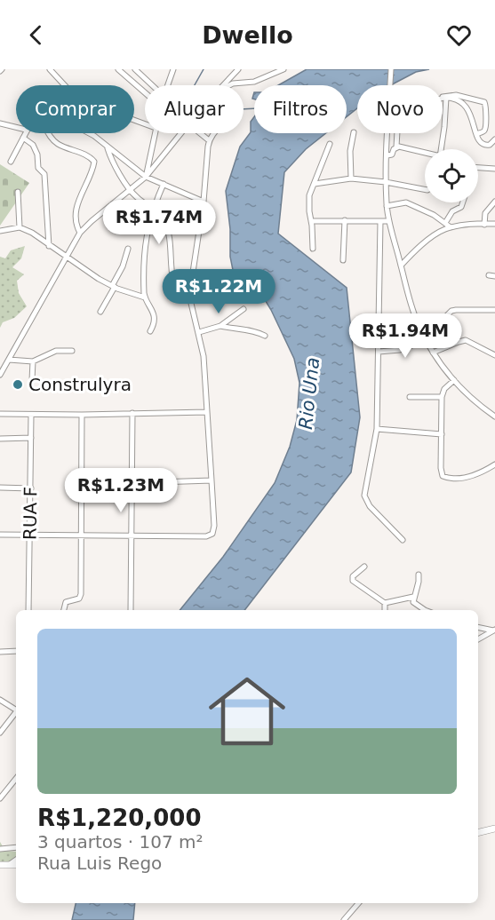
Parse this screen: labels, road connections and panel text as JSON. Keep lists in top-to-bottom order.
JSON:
{
  "streets": {
    "street": ["RUA F"]
  },
  "water": ["Rio Una"],
  "places": ["Construlyra"],
  "page": {
    "header": "Dwello",
    "chip": [
      "Comprar",
      "Alugar",
      "Filtros",
      "Novo"
    ],
    "price": [
      "R$1.74M",
      "R$1.22M",
      "R$1.94M",
      "R$1.23M"
    ],
    "list": [
      {
        "name": "R$1,220,000",
        "note": "3 quartos · 107 m² · Rua Luis Rego"
      }
    ]
  }
}
